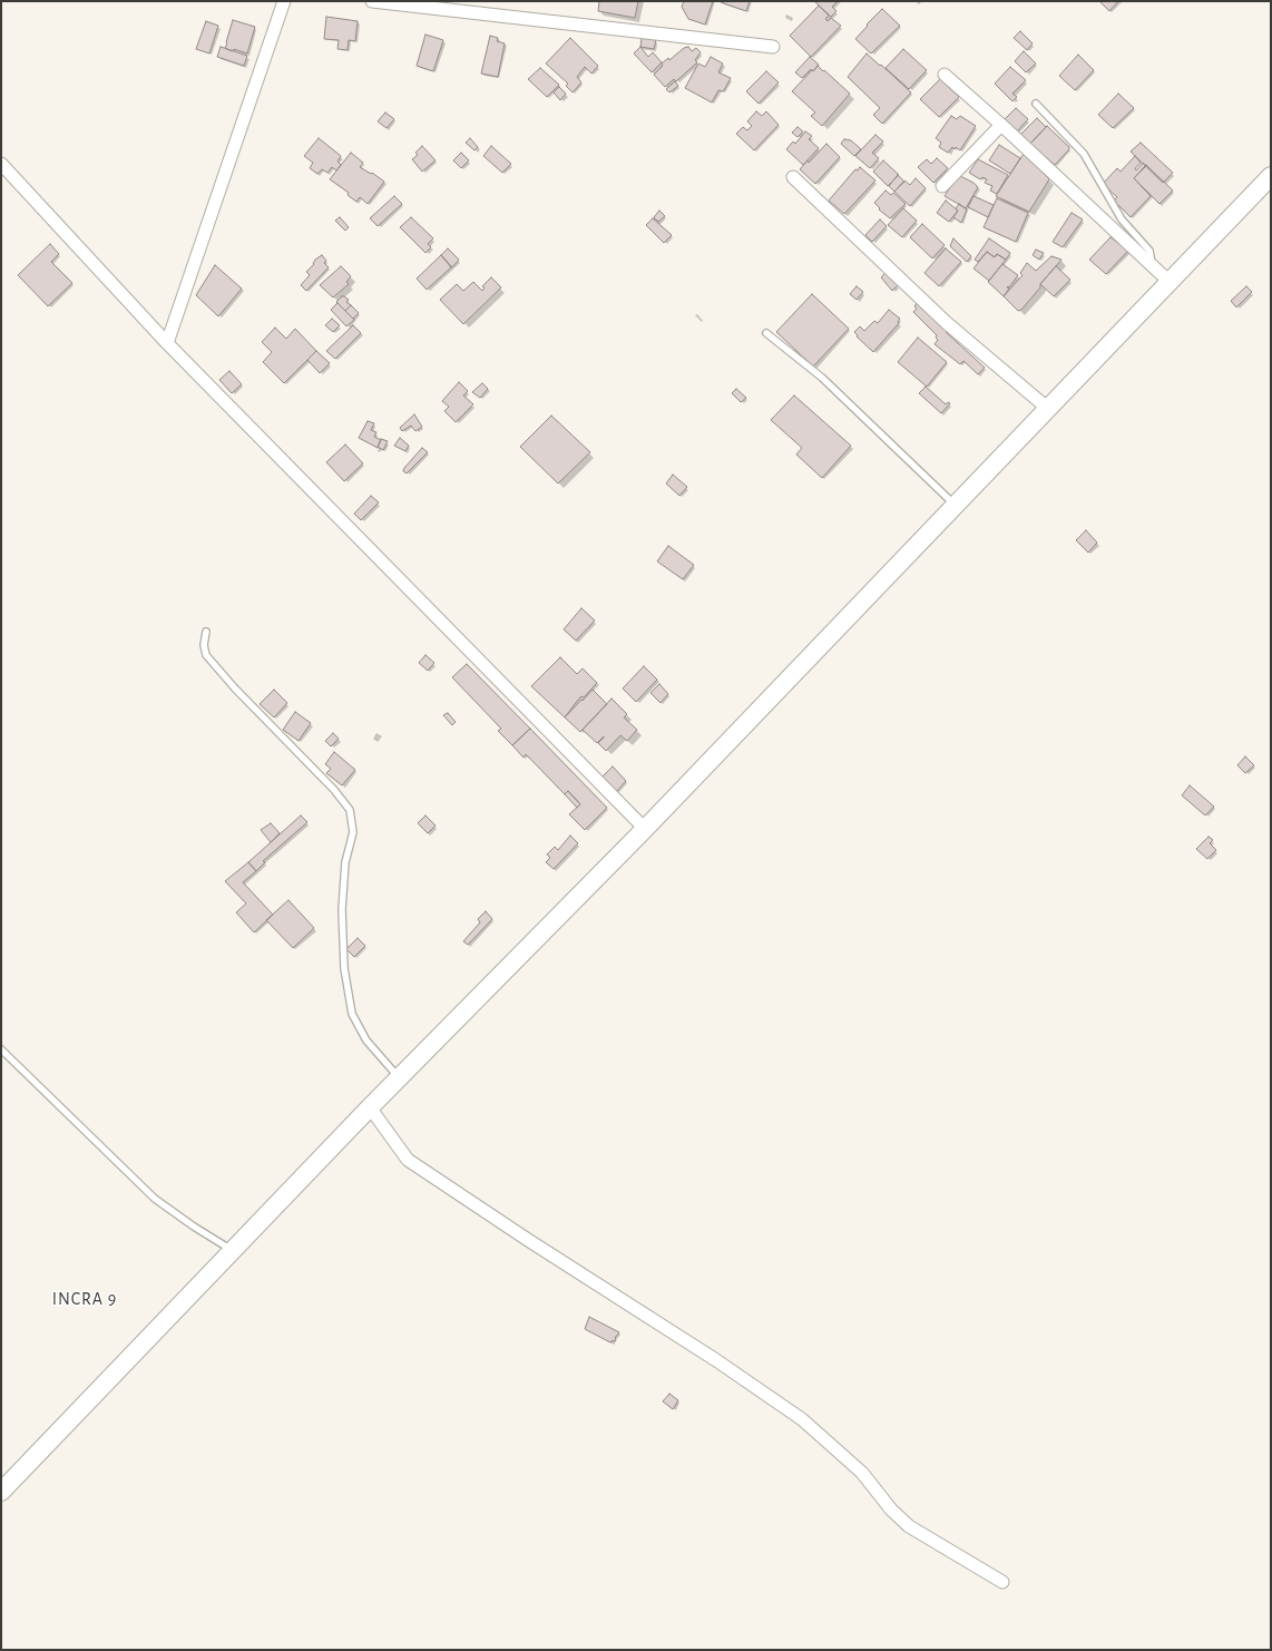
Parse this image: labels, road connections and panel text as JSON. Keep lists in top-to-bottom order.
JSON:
{
  "districts": ["INCRA 9"]
}
